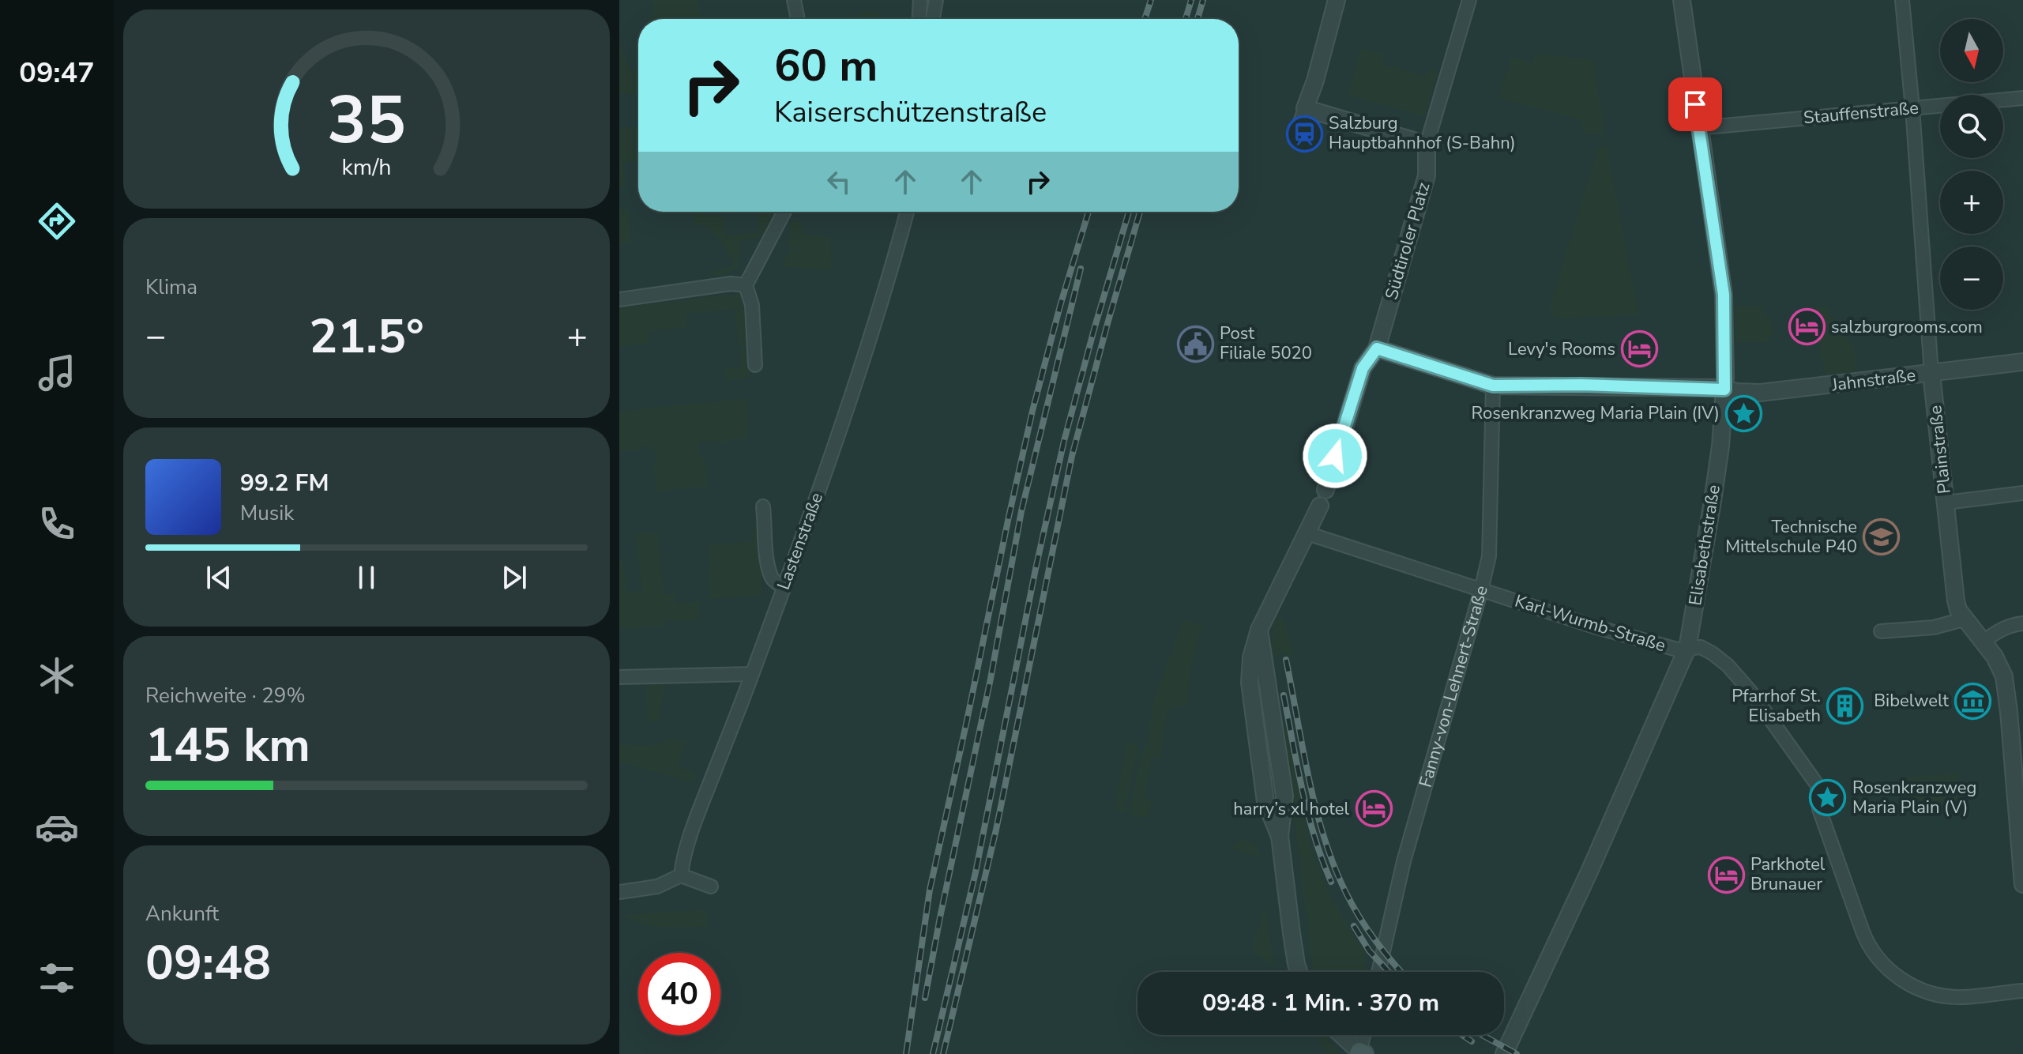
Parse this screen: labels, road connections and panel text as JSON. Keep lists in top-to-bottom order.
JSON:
{
  "streets": {
    "street": [
      "Stauffenstraße",
      "Südtiroler Platz",
      "Jahnstraße",
      "Plainstraße",
      "Lastenstraße",
      "Elisabethstraße",
      "Karl-Wurmb-Straße",
      "Fanny-von-Lehnert-Straße"
    ]
  },
  "crossings": [
    ["Stauffenstraße", "Plainstraße"],
    ["Stauffenstraße", "Elisabethstraße"],
    ["Südtiroler Platz", "Jahnstraße"],
    ["Jahnstraße", "Plainstraße"],
    ["Jahnstraße", "Elisabethstraße"],
    ["Jahnstraße", "Fanny-von-Lehnert-Straße"],
    ["Elisabethstraße", "Karl-Wurmb-Straße"],
    ["Karl-Wurmb-Straße", "Fanny-von-Lehnert-Straße"]
  ],
  "places": {
    "station": ["Salzburg Hauptbahnhof (S-Bahn)"],
    "hotel": [
      "salzburgrooms.com",
      "Levy's Rooms",
      "harry’s xl hotel",
      "Parkhotel Brunauer"
    ],
    "public building": ["Post Filiale 5020"],
    "place": ["Rosenkranzweg Maria Plain (IV)", "Rosenkranzweg Maria Plain (V)"],
    "school or university": ["Technische Mittelschule P40"],
    "museum": ["Bibelwelt"],
    "building": ["Pfarrhof St. Elisabeth"]
  },
  "north": "bottom",
  "page": {
    "tabs": "09:47",
    "map_buttons": ["+", "−"],
    "turn": ["60 m", "Kaiserschützenstraße"],
    "tile": [
      "Klima",
      ["Reichweite · 29%", "145 km"],
      ["Ankunft", "09:48"]
    ],
    "heat": ["−", "21.5°", "+"],
    "song": ["99.2 FM", "Musik"],
    "limit": "40",
    "trip": "09:48 · 1 Min. · 370 m",
    "gauge": ["35", "km/h"]
  }
}
